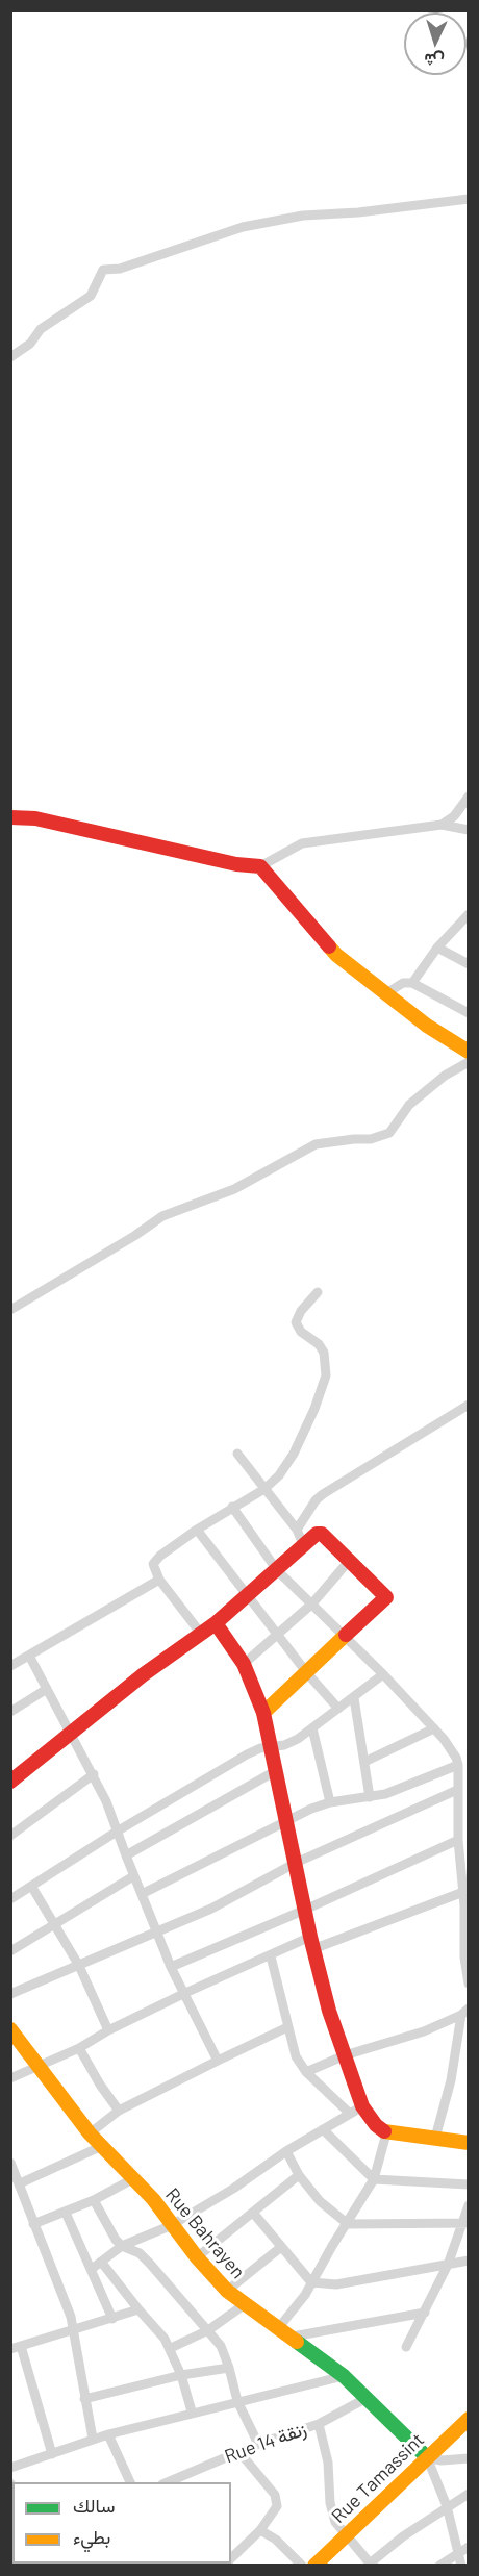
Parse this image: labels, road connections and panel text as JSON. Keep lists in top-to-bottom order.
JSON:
{
  "streets": {
    "street": ["Rue Bahrayen", "Rue 14 زنقة", "Rue Tamassint"]
  },
  "crossings": [
    ["Rue Bahrayen", "Rue 14 زنقة"],
    ["Rue Bahrayen", "Rue Tamassint"]
  ],
  "legend": ["سالك", "بطيء"],
  "north": "bottom"
}
